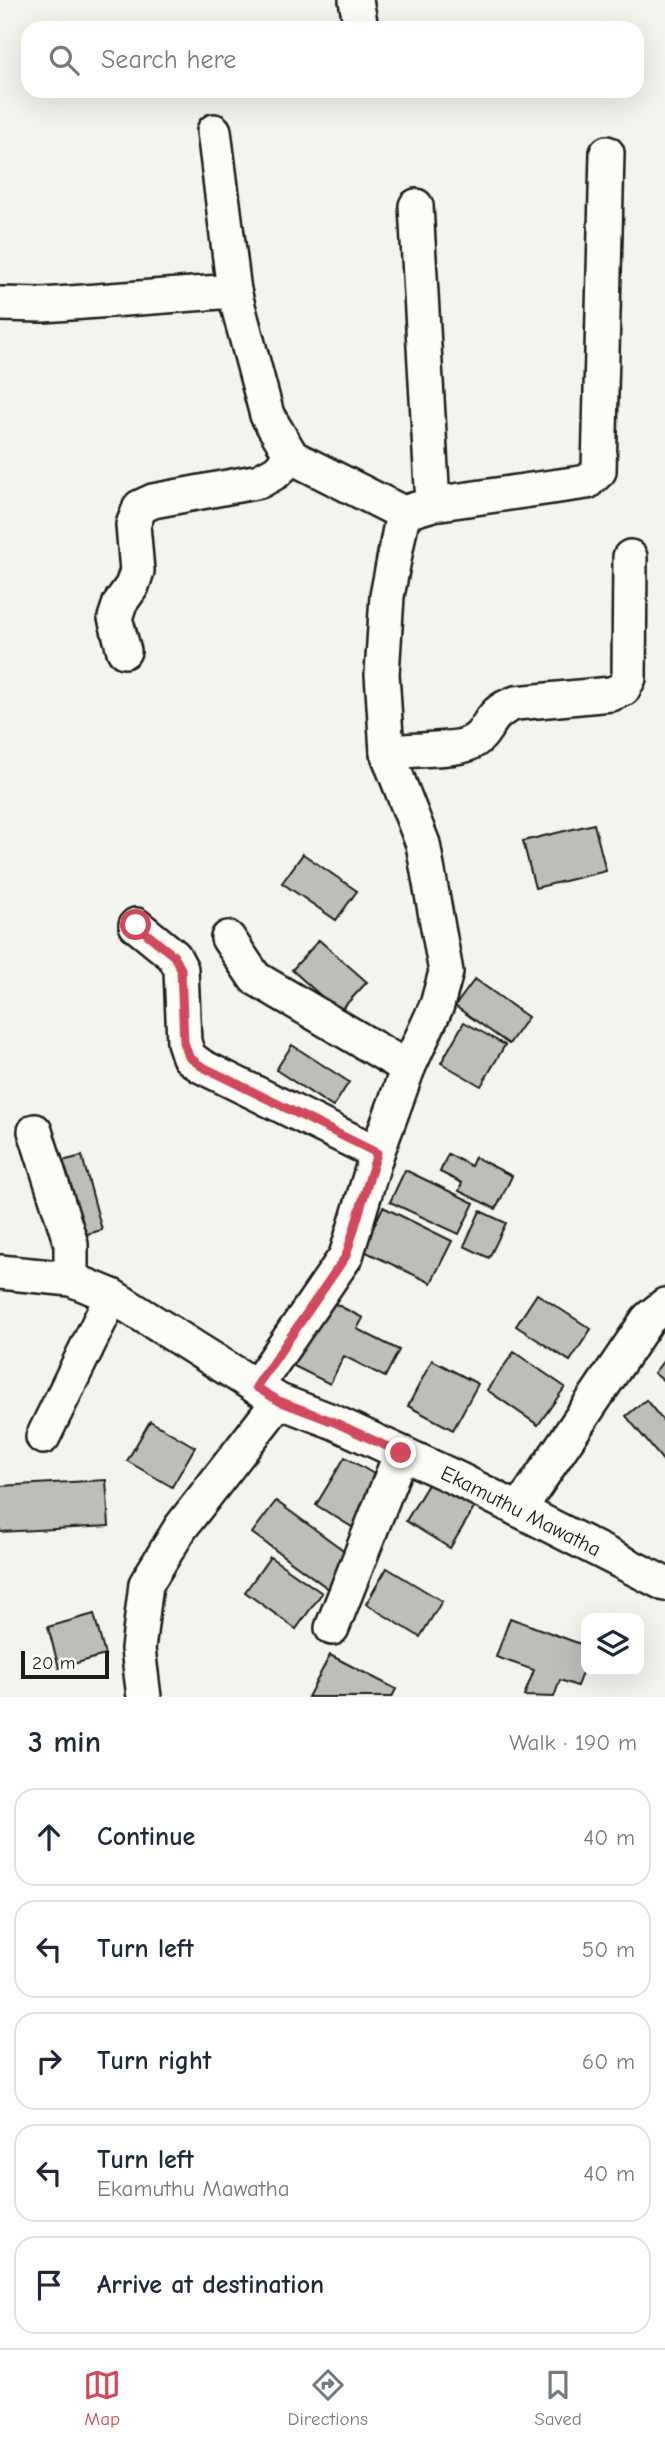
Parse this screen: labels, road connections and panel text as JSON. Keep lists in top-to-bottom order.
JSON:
{
  "streets": {
    "street": ["Ekamuthu Mawatha"]
  },
  "scale_bar": "20 m",
  "page": {
    "search": "Search here",
    "scale": "20 m",
    "heading": ["3 min", "Walk · 190 m"],
    "list": [
      ["Continue", "40 m"],
      ["Turn left", "50 m"],
      ["Turn right", "60 m"],
      ["Turn left", "Ekamuthu Mawatha", "40 m"],
      "Arrive at destination"
    ],
    "nav": ["Map", "Directions", "Saved"]
  }
}
